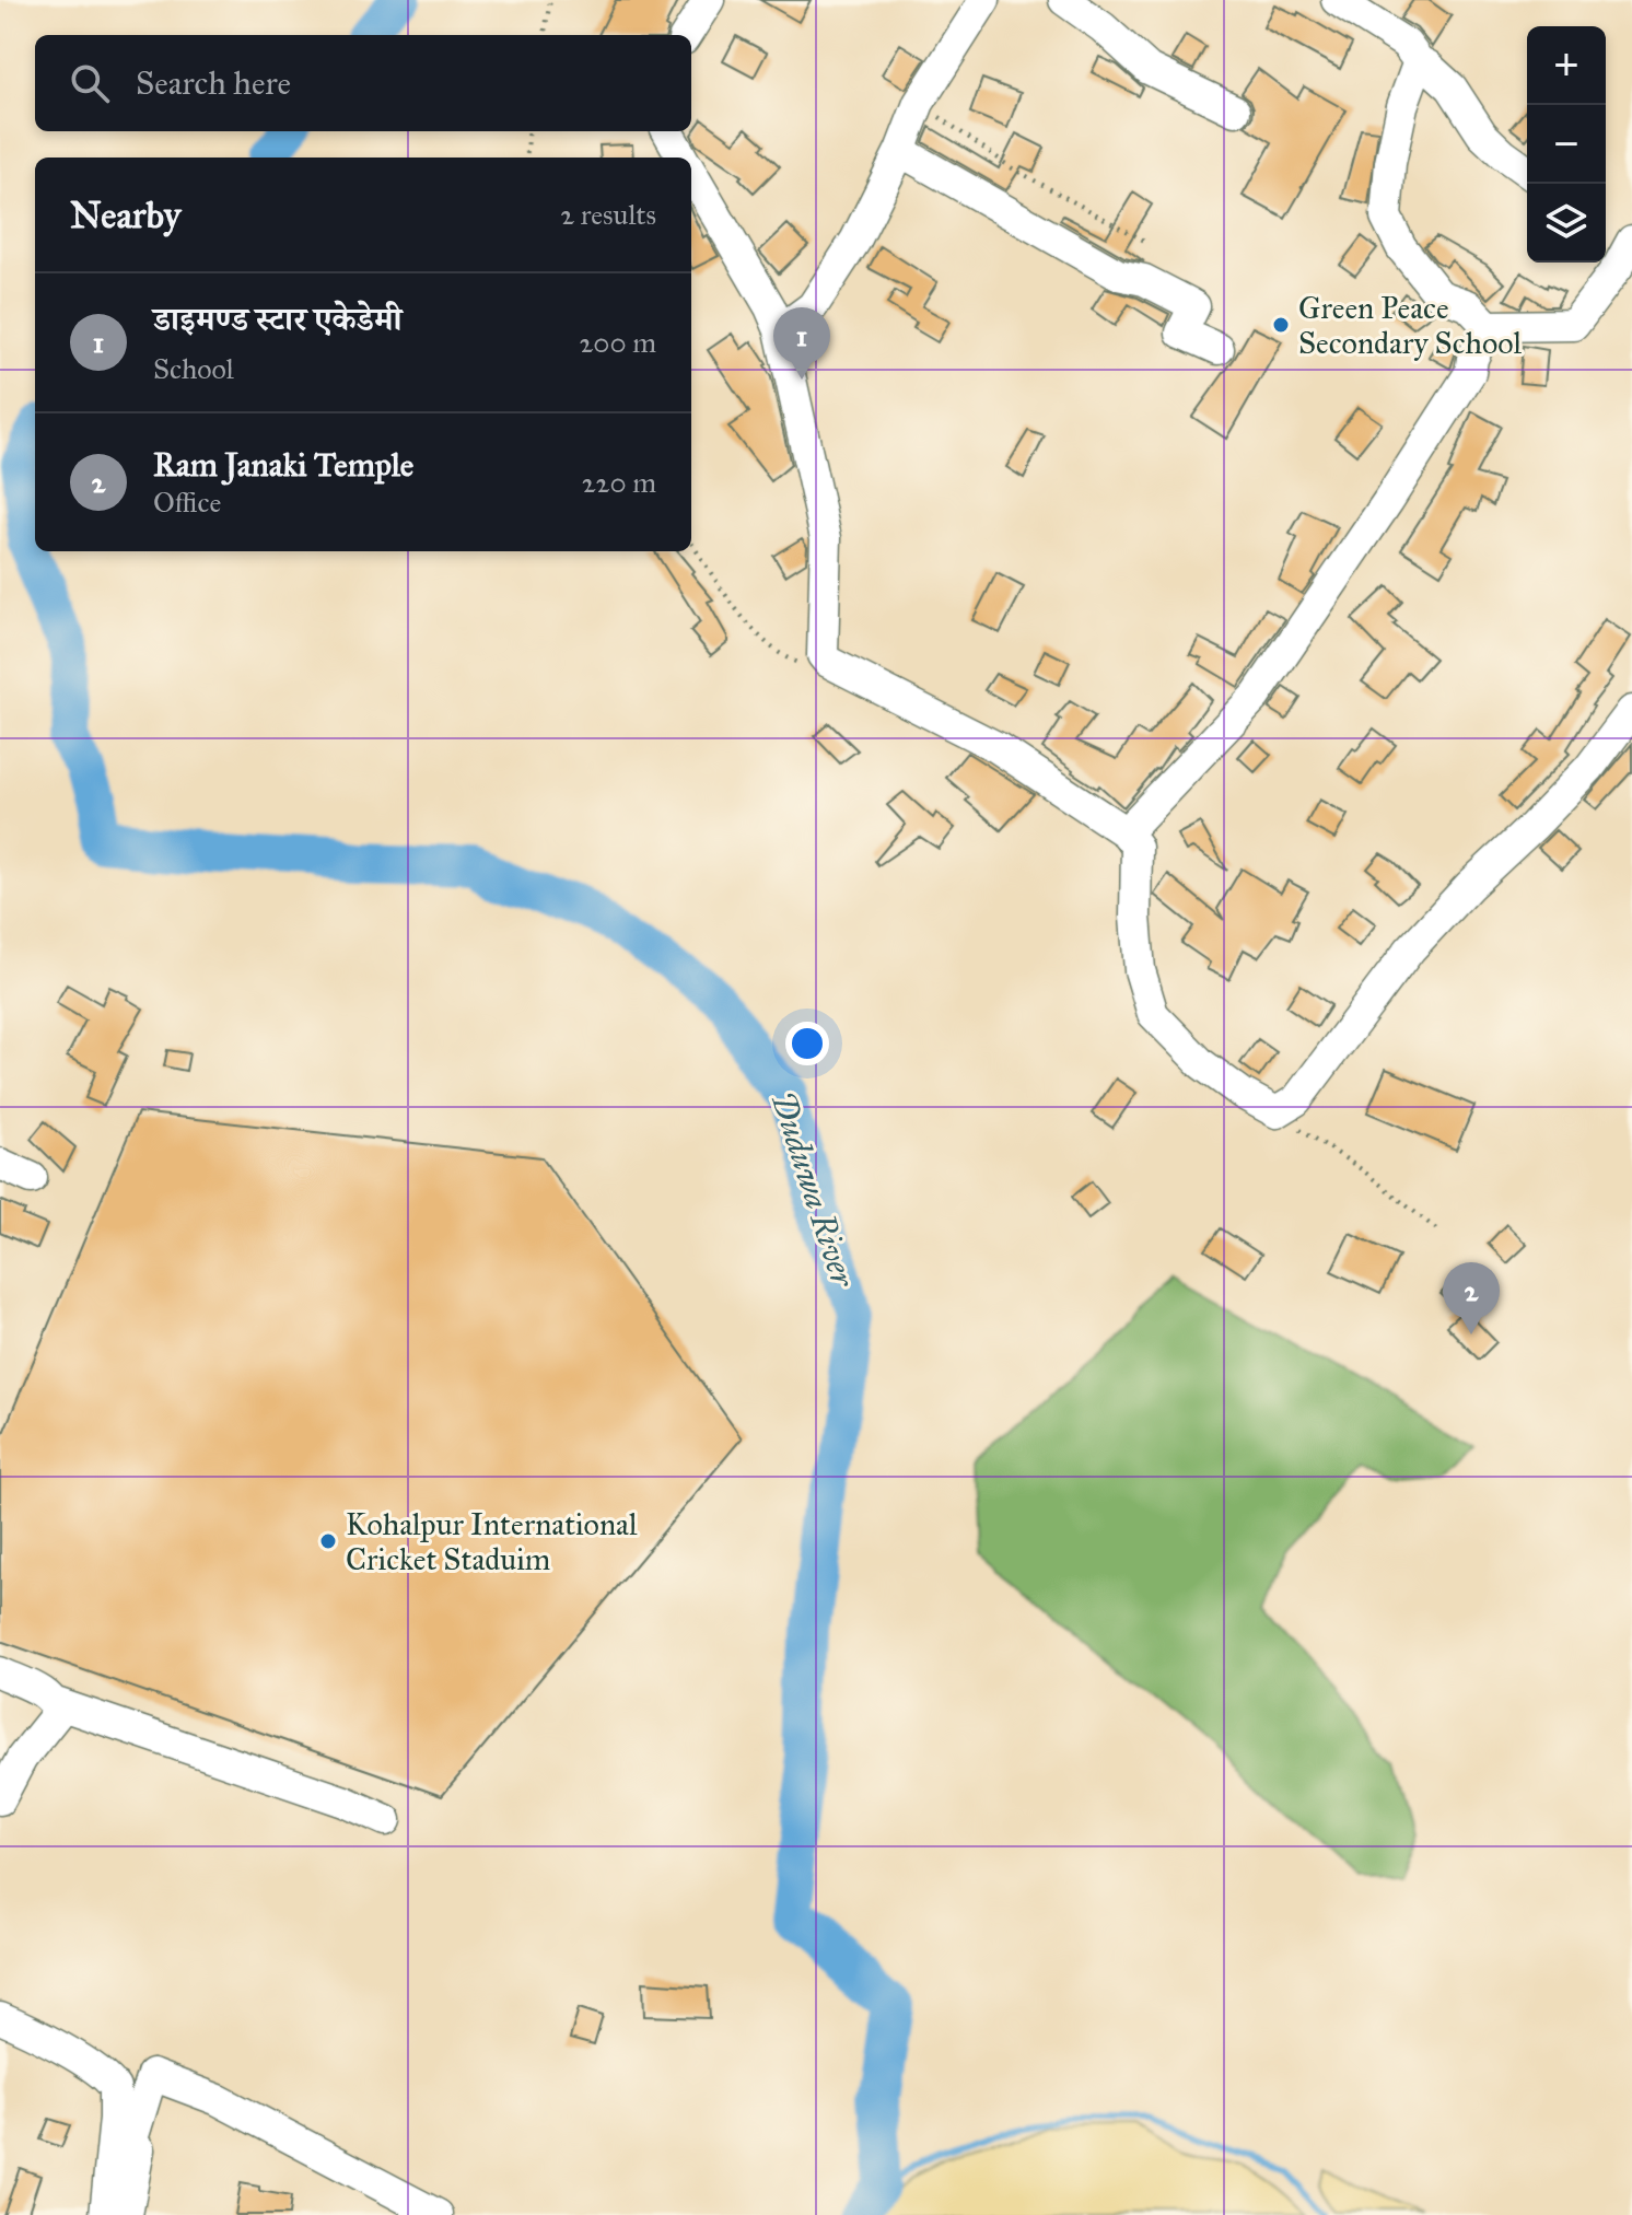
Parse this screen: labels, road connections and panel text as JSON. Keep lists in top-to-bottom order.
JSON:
{
  "water": ["Duduwa River"],
  "places": ["Green Peace Secondary School", "Kohalpur International Cricket Staduim"],
  "page": {
    "map_buttons": ["+", "−"],
    "search": "Search here",
    "heading": ["Nearby", "2 results"],
    "list": [
      {
        "mark": "1",
        "name": "डाइमण्ड स्टार एकेडेमी",
        "note": "School",
        "value": "200 m"
      },
      {
        "mark": "2",
        "name": "Ram Janaki Temple",
        "note": "Office",
        "value": "220 m"
      }
    ],
    "pins": ["1", "2"]
  }
}
